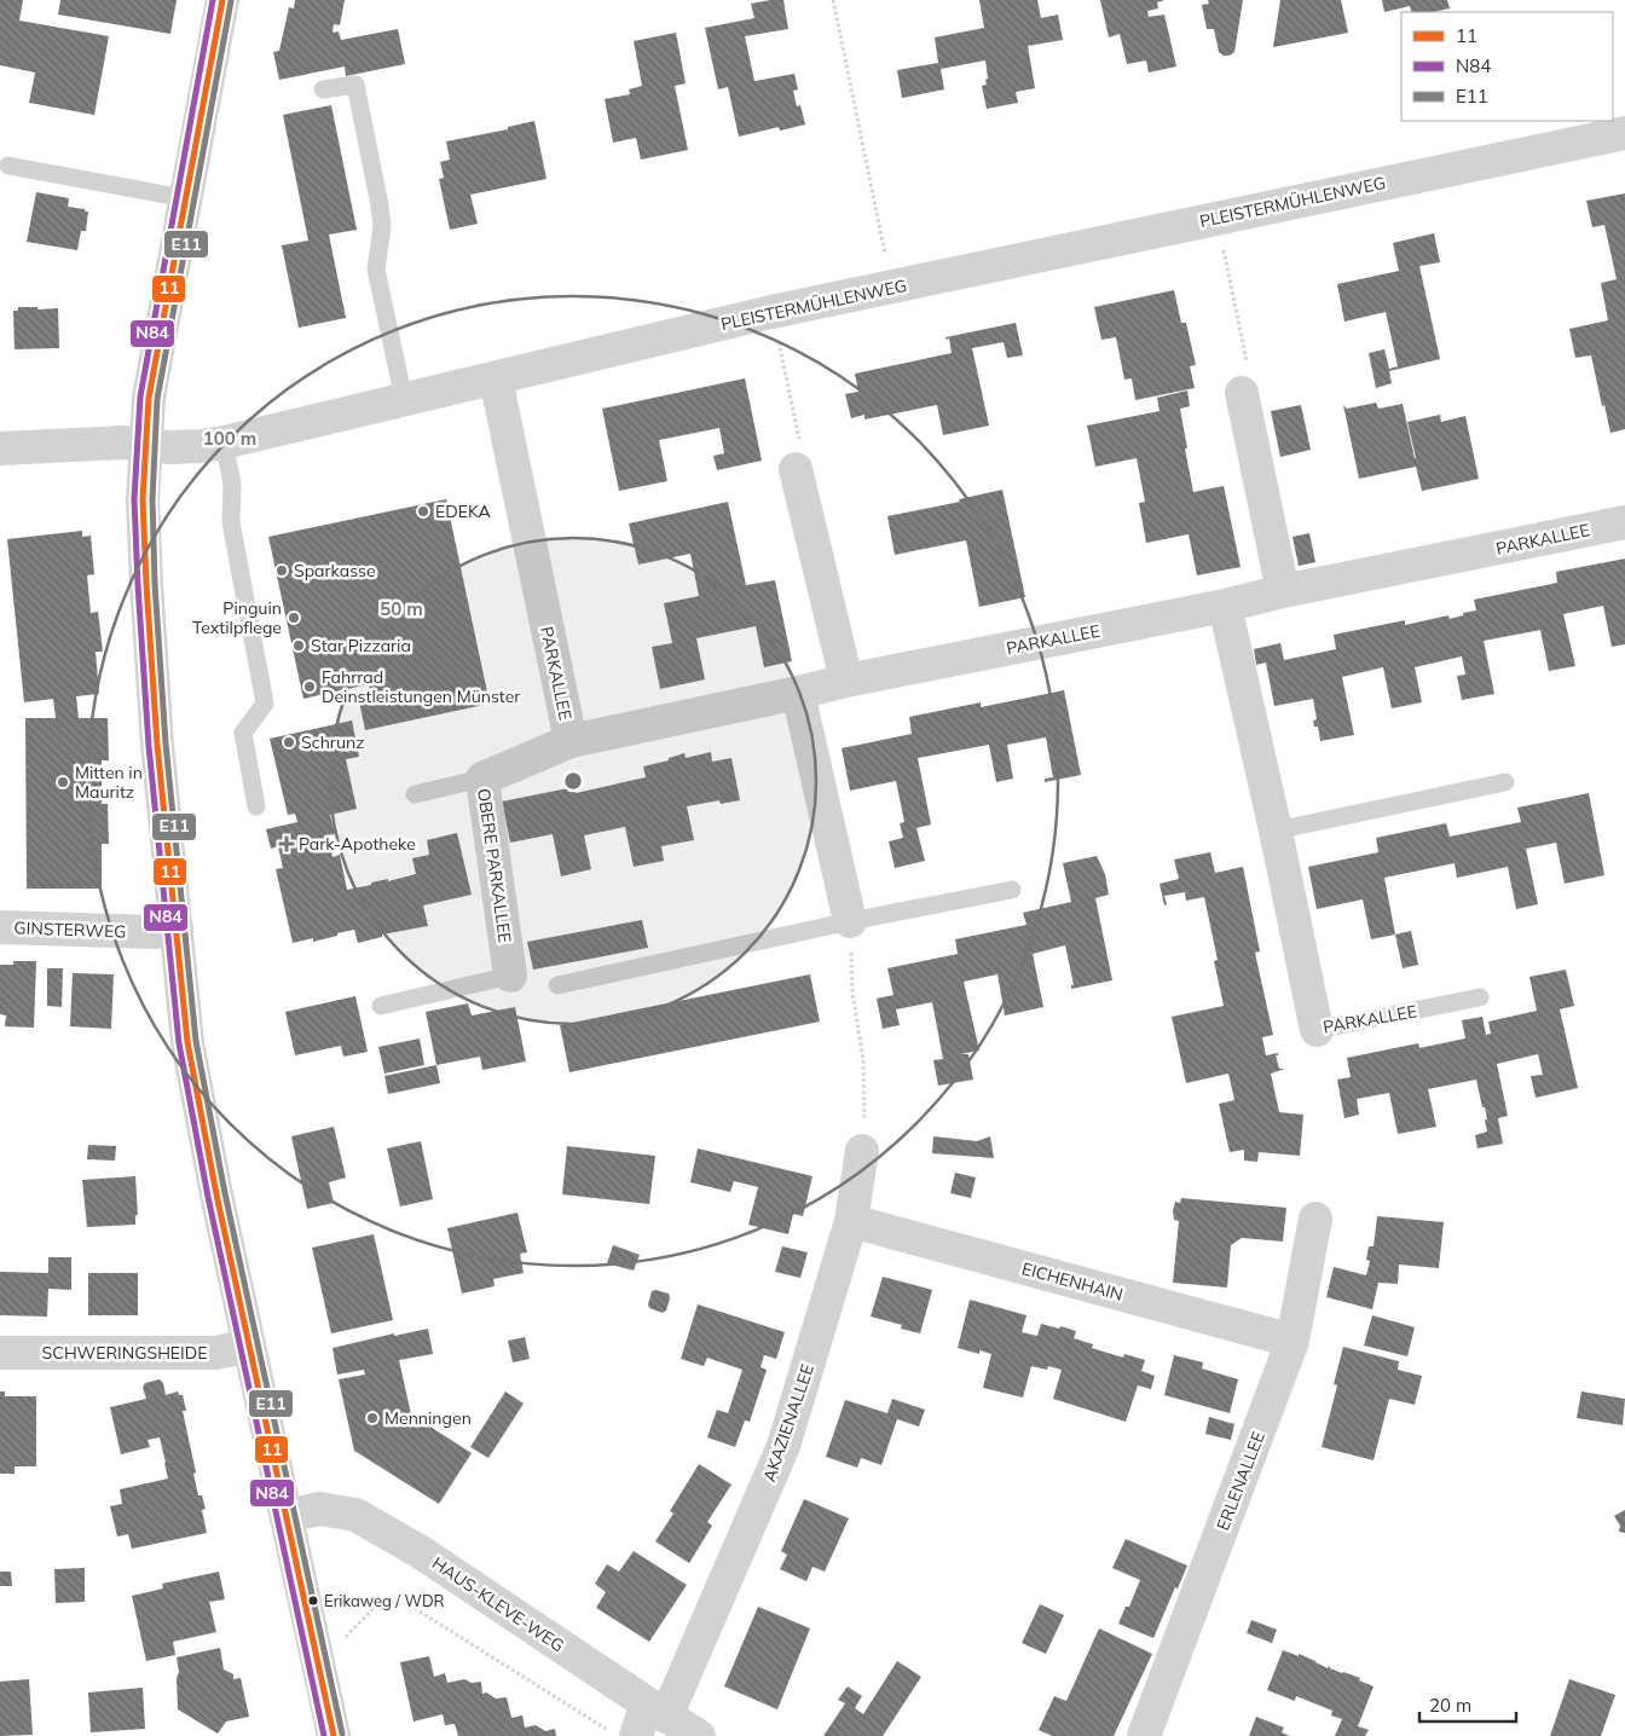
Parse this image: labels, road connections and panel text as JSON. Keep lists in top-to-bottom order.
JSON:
{
  "streets": {
    "street": [
      "PLEISTERMÜHLENWEG",
      "PARKALLEE",
      "OBERE PARKALLEE",
      "GINSTERWEG",
      "EICHENHAIN",
      "SCHWERINGSHEIDE",
      "AKAZIENALLEE",
      "ERLENALLEE",
      "HAUS-KLEVE-WEG"
    ]
  },
  "crossings": [
    ["PLEISTERMÜHLENWEG", "PARKALLEE"],
    ["PARKALLEE", "OBERE PARKALLEE"],
    ["EICHENHAIN", "AKAZIENALLEE"],
    ["EICHENHAIN", "ERLENALLEE"],
    ["AKAZIENALLEE", "HAUS-KLEVE-WEG"]
  ],
  "places": {
    "other": [
      "EDEKA",
      "Sparkasse",
      "Pinguin Textilpflege",
      "Star Pizzaria",
      "Fahrrad Deinstleistungen Münster",
      "Schrunz",
      "Mitten in Mauritz",
      "Menningen",
      "Erikaweg / WDR"
    ],
    "health": ["Park-Apotheke"]
  },
  "lines": ["transit line 11", "transit line N84", "transit line E11"],
  "legend": ["11", "N84", "E11"],
  "scale_bar": "20 m",
  "rings": ["100 m", "50 m"]
}
